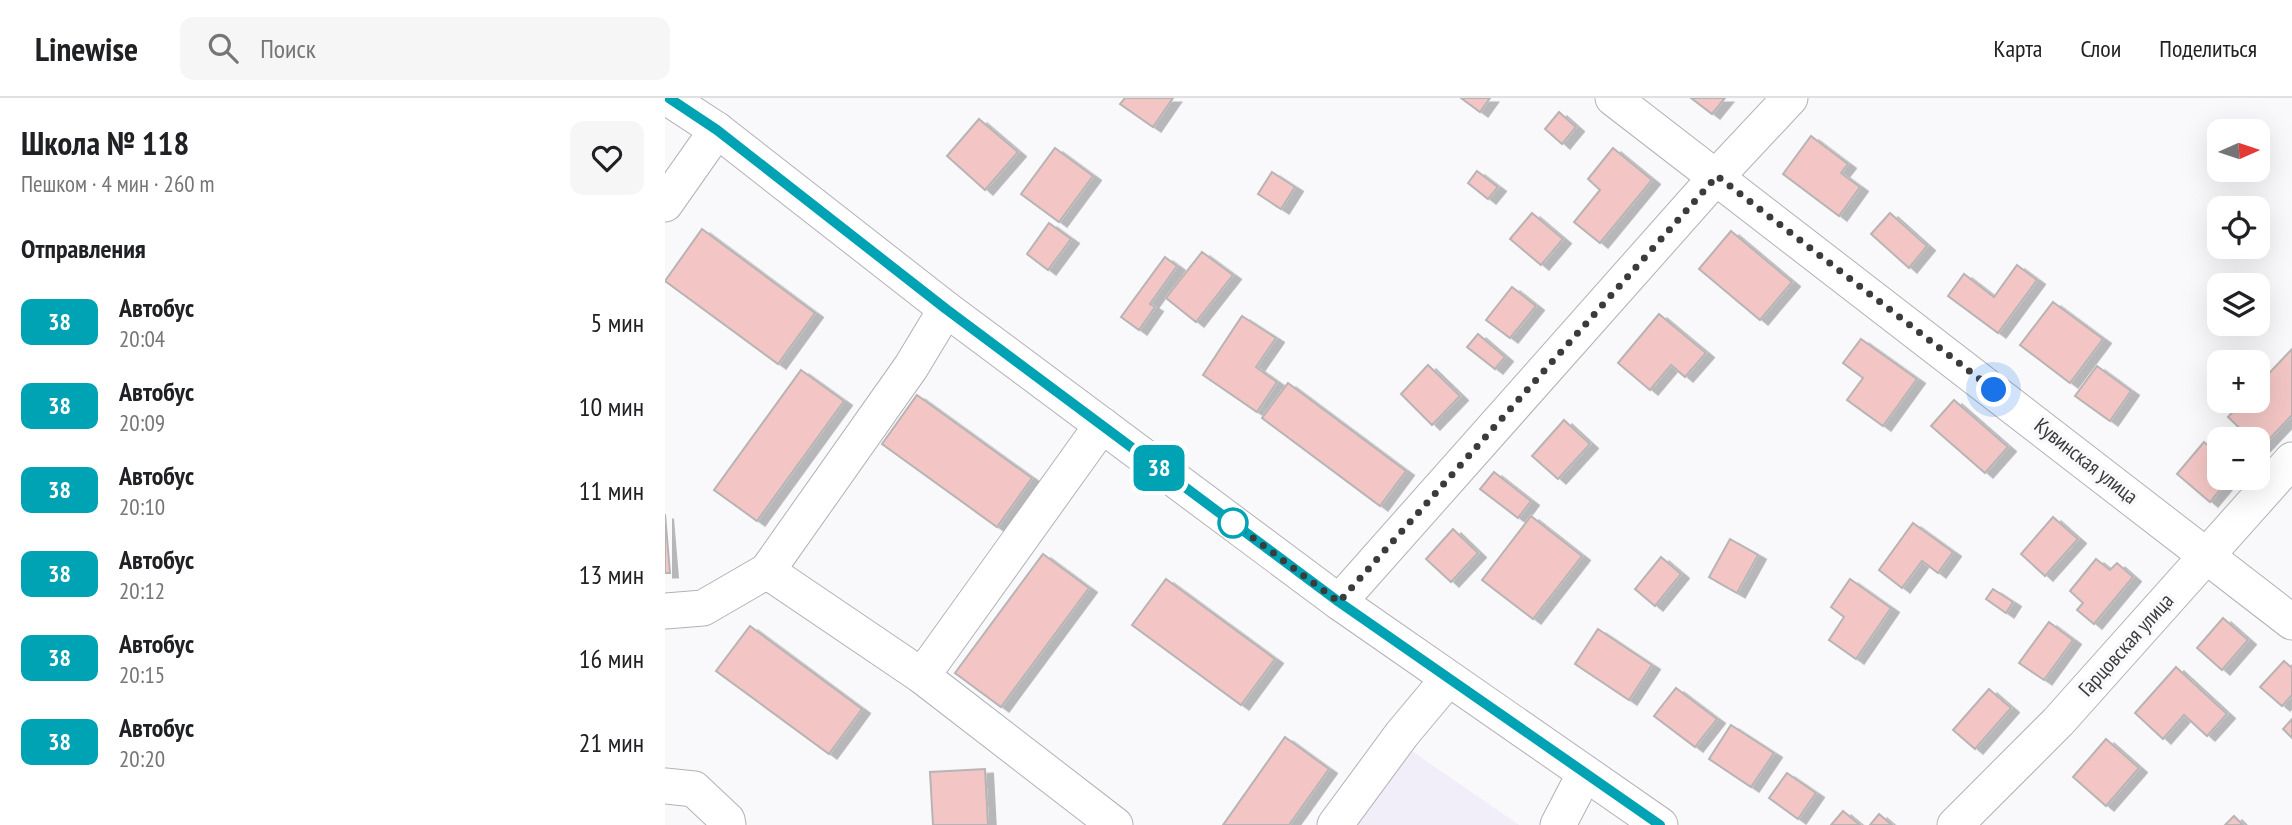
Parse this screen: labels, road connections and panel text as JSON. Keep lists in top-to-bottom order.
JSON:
{
  "streets": {
    "street": ["Кувинская улица", "Гарцовская улица"]
  },
  "crossings": [
    ["Кувинская улица", "Гарцовская улица"]
  ],
  "lines": ["bus line 38"],
  "north": "right",
  "page": {
    "header": "Linewise",
    "search": "Поиск",
    "nav": ["Карта", "Слои", "Поделиться"],
    "heading": [
      ["Школа № 118", "Пешком · 4 мин · 260 m"],
      "Отправления"
    ],
    "on_map": "38",
    "map_buttons": ["+", "−"],
    "list": [
      {
        "mark": "38",
        "name": "Автобус",
        "note": "20:04",
        "value": "5 мин"
      },
      {
        "mark": "38",
        "name": "Автобус",
        "note": "20:09",
        "value": "10 мин"
      },
      {
        "mark": "38",
        "name": "Автобус",
        "note": "20:10",
        "value": "11 мин"
      },
      {
        "mark": "38",
        "name": "Автобус",
        "note": "20:12",
        "value": "13 мин"
      },
      {
        "mark": "38",
        "name": "Автобус",
        "note": "20:15",
        "value": "16 мин"
      },
      {
        "mark": "38",
        "name": "Автобус",
        "note": "20:20",
        "value": "21 мин"
      }
    ]
  }
}
